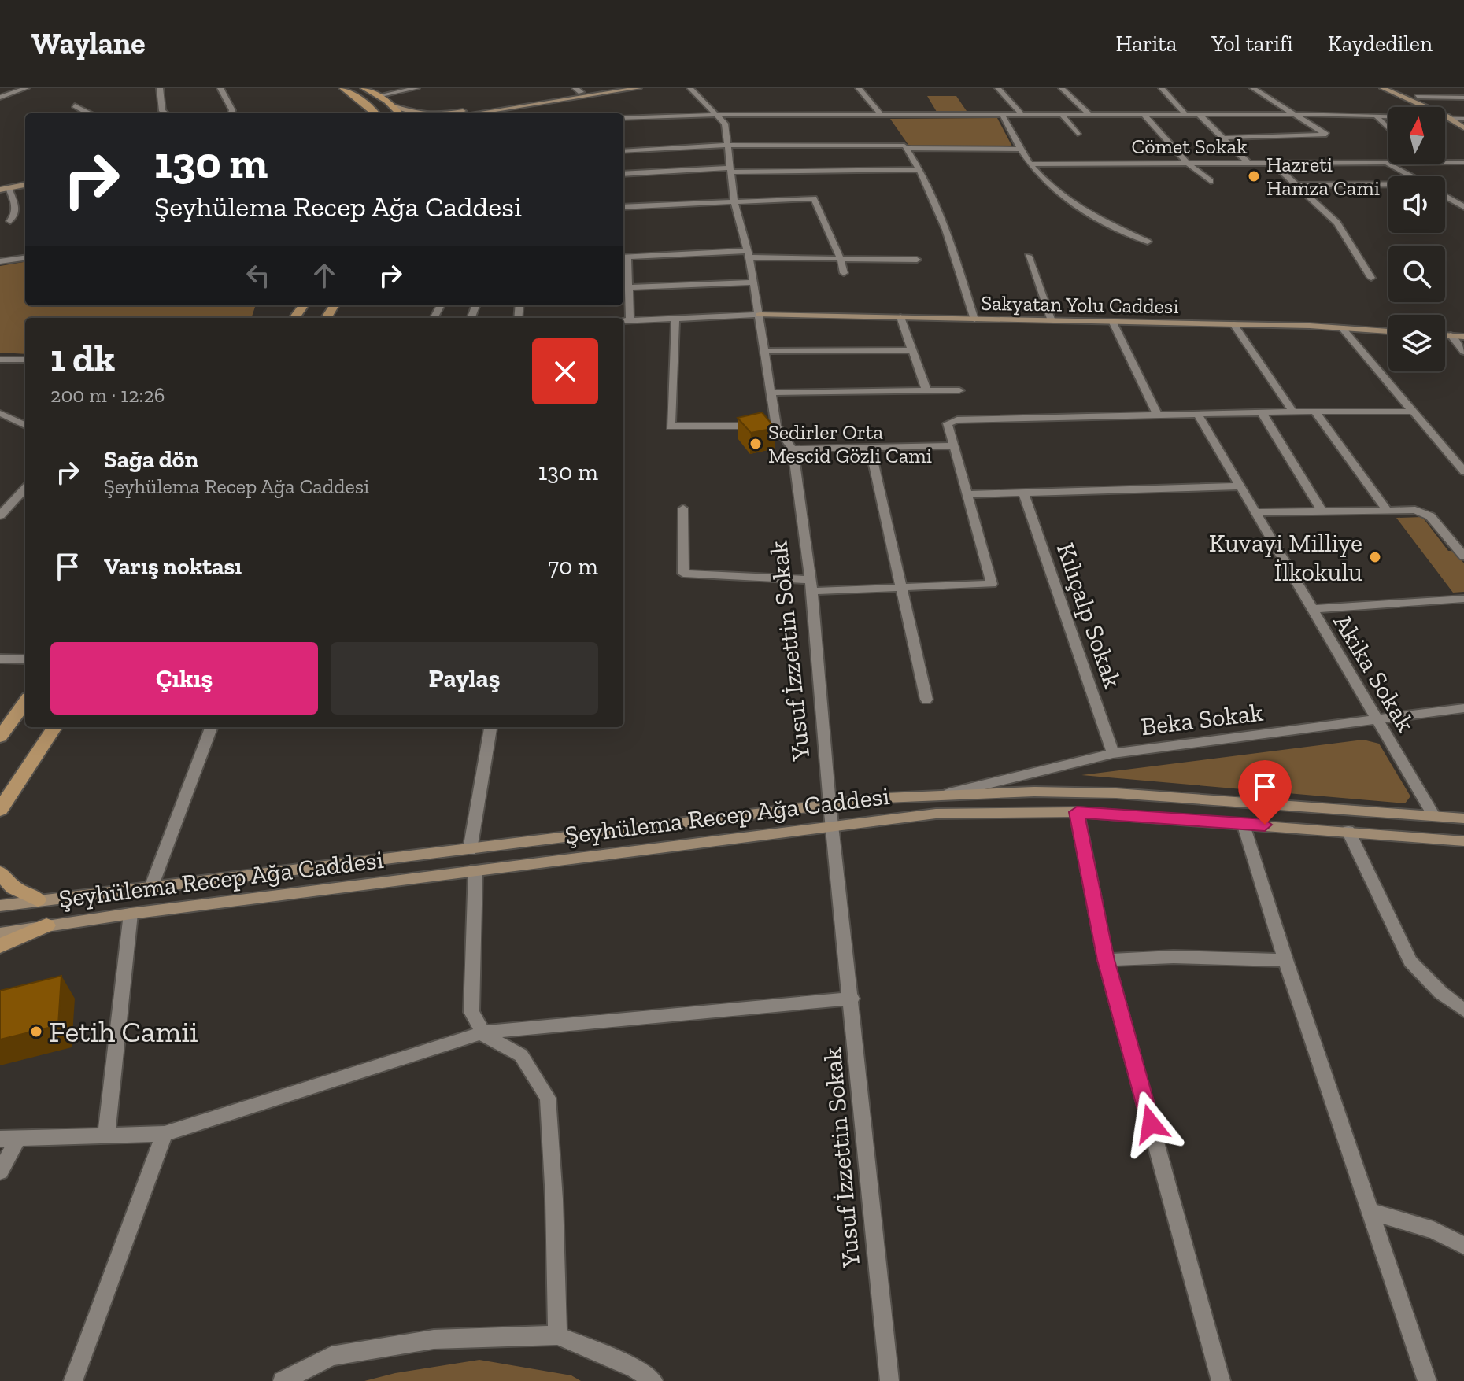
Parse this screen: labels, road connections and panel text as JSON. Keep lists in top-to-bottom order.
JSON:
{
  "streets": {
    "street": [
      "Cömet Sokak",
      "Sakyatan Yolu Caddesi",
      "Kılıçalp Sokak",
      "Yusuf İzzettin Sokak",
      "Akika Sokak",
      "Beka Sokak",
      "Şeyhülema Recep Ağa Caddesi"
    ]
  },
  "crossings": [
    ["Sakyatan Yolu Caddesi", "Yusuf İzzettin Sokak"],
    ["Kılıçalp Sokak", "Beka Sokak"],
    ["Yusuf İzzettin Sokak", "Şeyhülema Recep Ağa Caddesi"],
    ["Akika Sokak", "Beka Sokak"],
    ["Akika Sokak", "Şeyhülema Recep Ağa Caddesi"],
    ["Beka Sokak", "Şeyhülema Recep Ağa Caddesi"]
  ],
  "places": [
    "Hazreti Hamza Cami",
    "Sedirler Orta Mescid Gözli Cami",
    "Kuvayi Milliye İlkokulu",
    "Fetih Camii"
  ],
  "north": "top",
  "page": {
    "header": "Waylane",
    "nav": ["Harita", "Yol tarifi", "Kaydedilen"],
    "turn": ["130 m", "Şeyhülema Recep Ağa Caddesi"],
    "heading": ["1 dk", "200 m · 12:26"],
    "list": [
      {
        "name": "Sağa dön",
        "note": "Şeyhülema Recep Ağa Caddesi",
        "value": "130 m"
      },
      {
        "name": "Varış noktası",
        "value": "70 m"
      }
    ],
    "buttons": ["Çıkış", "Paylaş"]
  }
}
